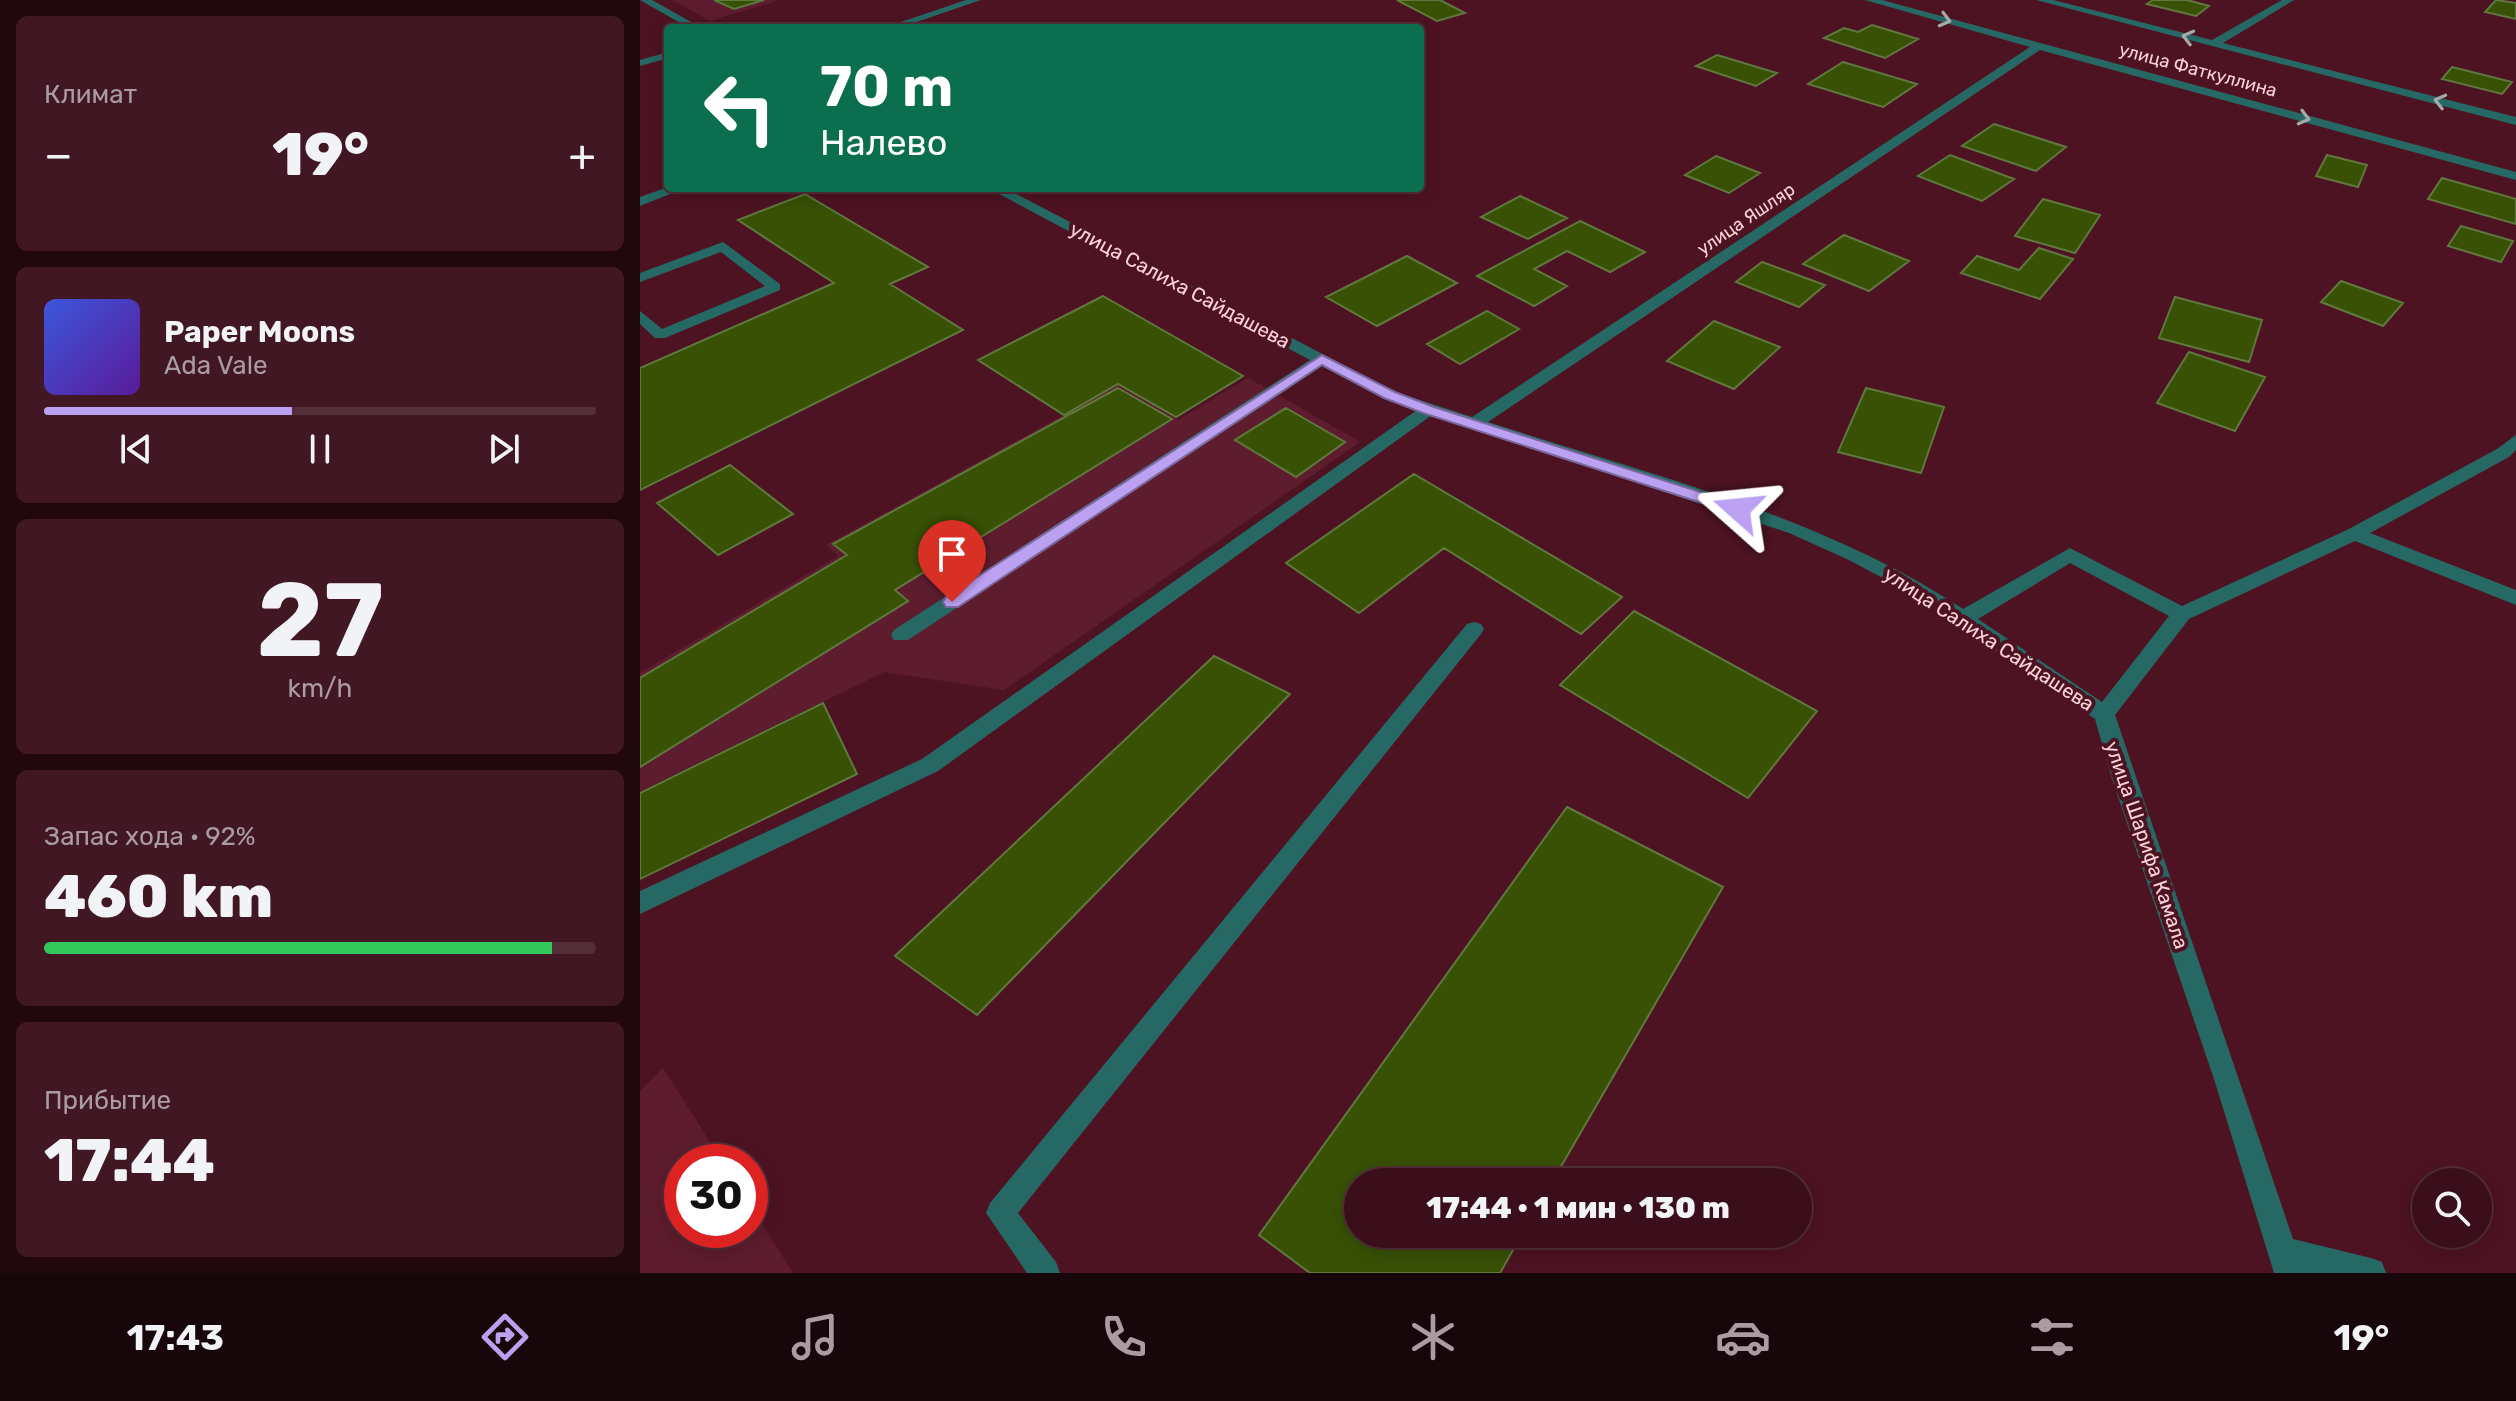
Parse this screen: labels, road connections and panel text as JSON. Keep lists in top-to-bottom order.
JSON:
{
  "streets": {
    "street": [
      "улица Фаткуллина",
      "улица Яшляр",
      "улица Салиха Сайдашева",
      "улица Шарифа Камала"
    ]
  },
  "crossings": [
    ["улица Фаткуллина", "улица Яшляр"],
    ["улица Яшляр", "улица Салиха Сайдашева"],
    ["улица Салиха Сайдашева", "улица Шарифа Камала"]
  ],
  "page": {
    "tile": [
      "Климат",
      ["27", "km/h"],
      ["Запас хода · 92%", "460 km"],
      ["Прибытие", "17:44"]
    ],
    "turn": ["70 m", "Налево"],
    "heat": ["−", "19°", "+"],
    "song": ["Paper Moons", "Ada Vale"],
    "limit": "30",
    "trip": "17:44 · 1 мин · 130 m",
    "tabs": ["17:43", "19°"]
  }
}
